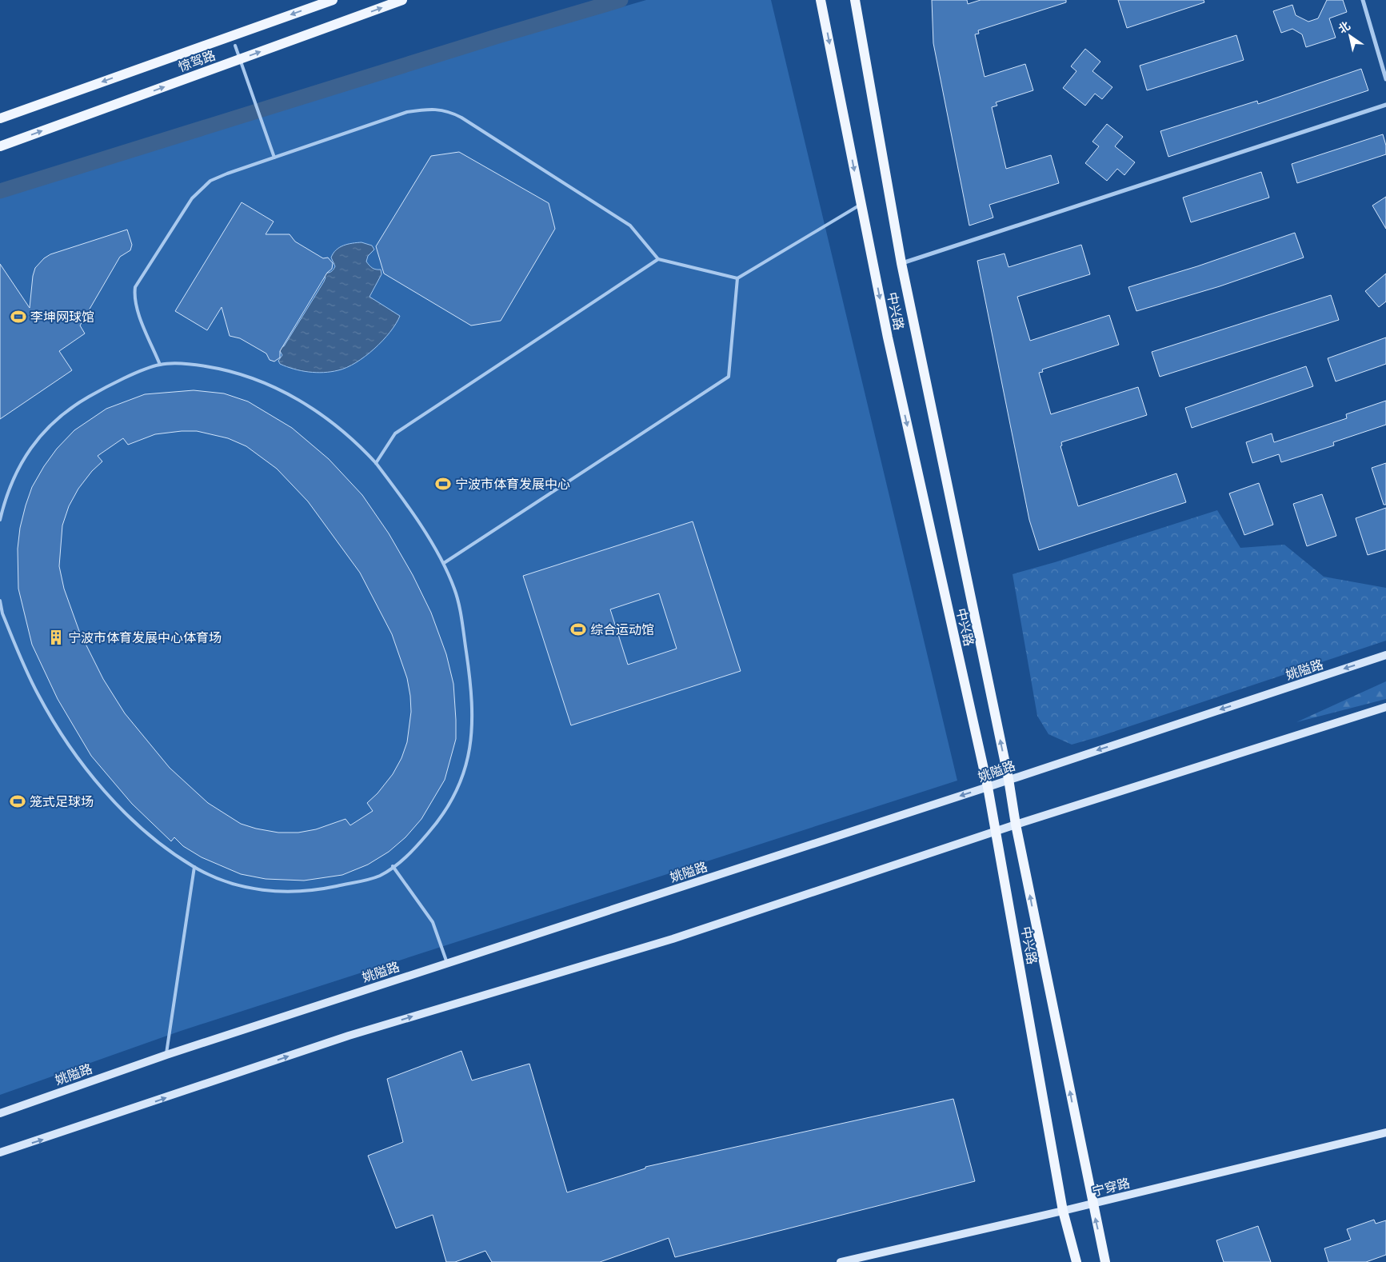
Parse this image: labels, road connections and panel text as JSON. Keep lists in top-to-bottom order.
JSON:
{
  "streets": {
    "main road": [
      "惊驾路",
      "中兴路",
      "姚隘路",
      "宁穿路"
    ]
  },
  "crossings": [
    ["中兴路", "姚隘路"],
    ["中兴路", "宁穿路"]
  ],
  "places": {
    "sports": [
      "李坤网球馆",
      "宁波市体育发展中心",
      "综合运动馆",
      "笼式足球场"
    ],
    "building": ["宁波市体育发展中心体育场"]
  },
  "north": "top left"
}
